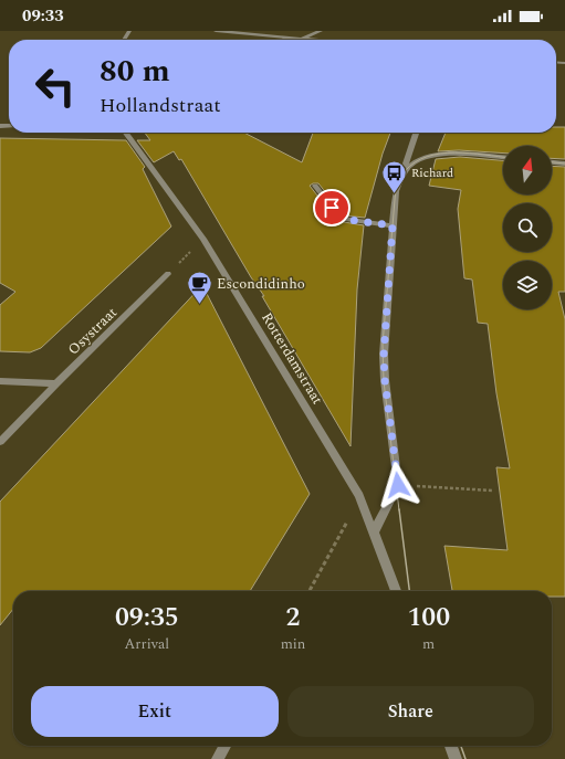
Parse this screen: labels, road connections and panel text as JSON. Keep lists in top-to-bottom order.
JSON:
{
  "streets": {
    "street": ["Osystraat", "Rotterdamstraat"]
  },
  "places": {
    "bus stop": ["Richard"],
    "cafe": ["Escondidinho"]
  },
  "north": "top",
  "page": {
    "status": "09:33",
    "turn": ["80 m", "Hollandstraat"],
    "eta": [
      "09:35",
      "Arrival",
      "2",
      "min",
      "100",
      "m"
    ],
    "buttons": ["Exit", "Share"]
  }
}
